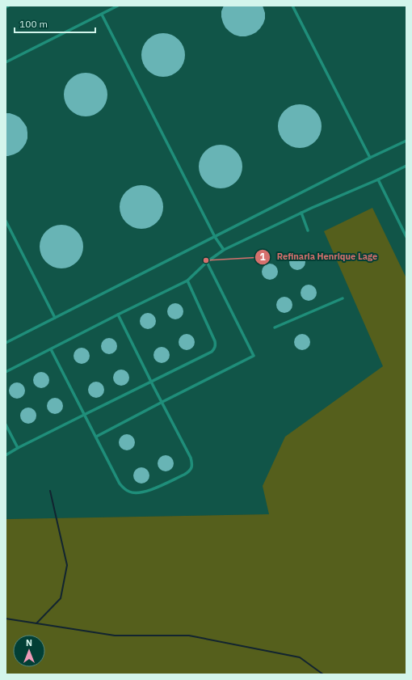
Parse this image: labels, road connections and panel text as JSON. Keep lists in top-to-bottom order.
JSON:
{
  "places": ["Refinaria Henrique Lage"],
  "scale_bar": "100 m",
  "north": "top"
}
